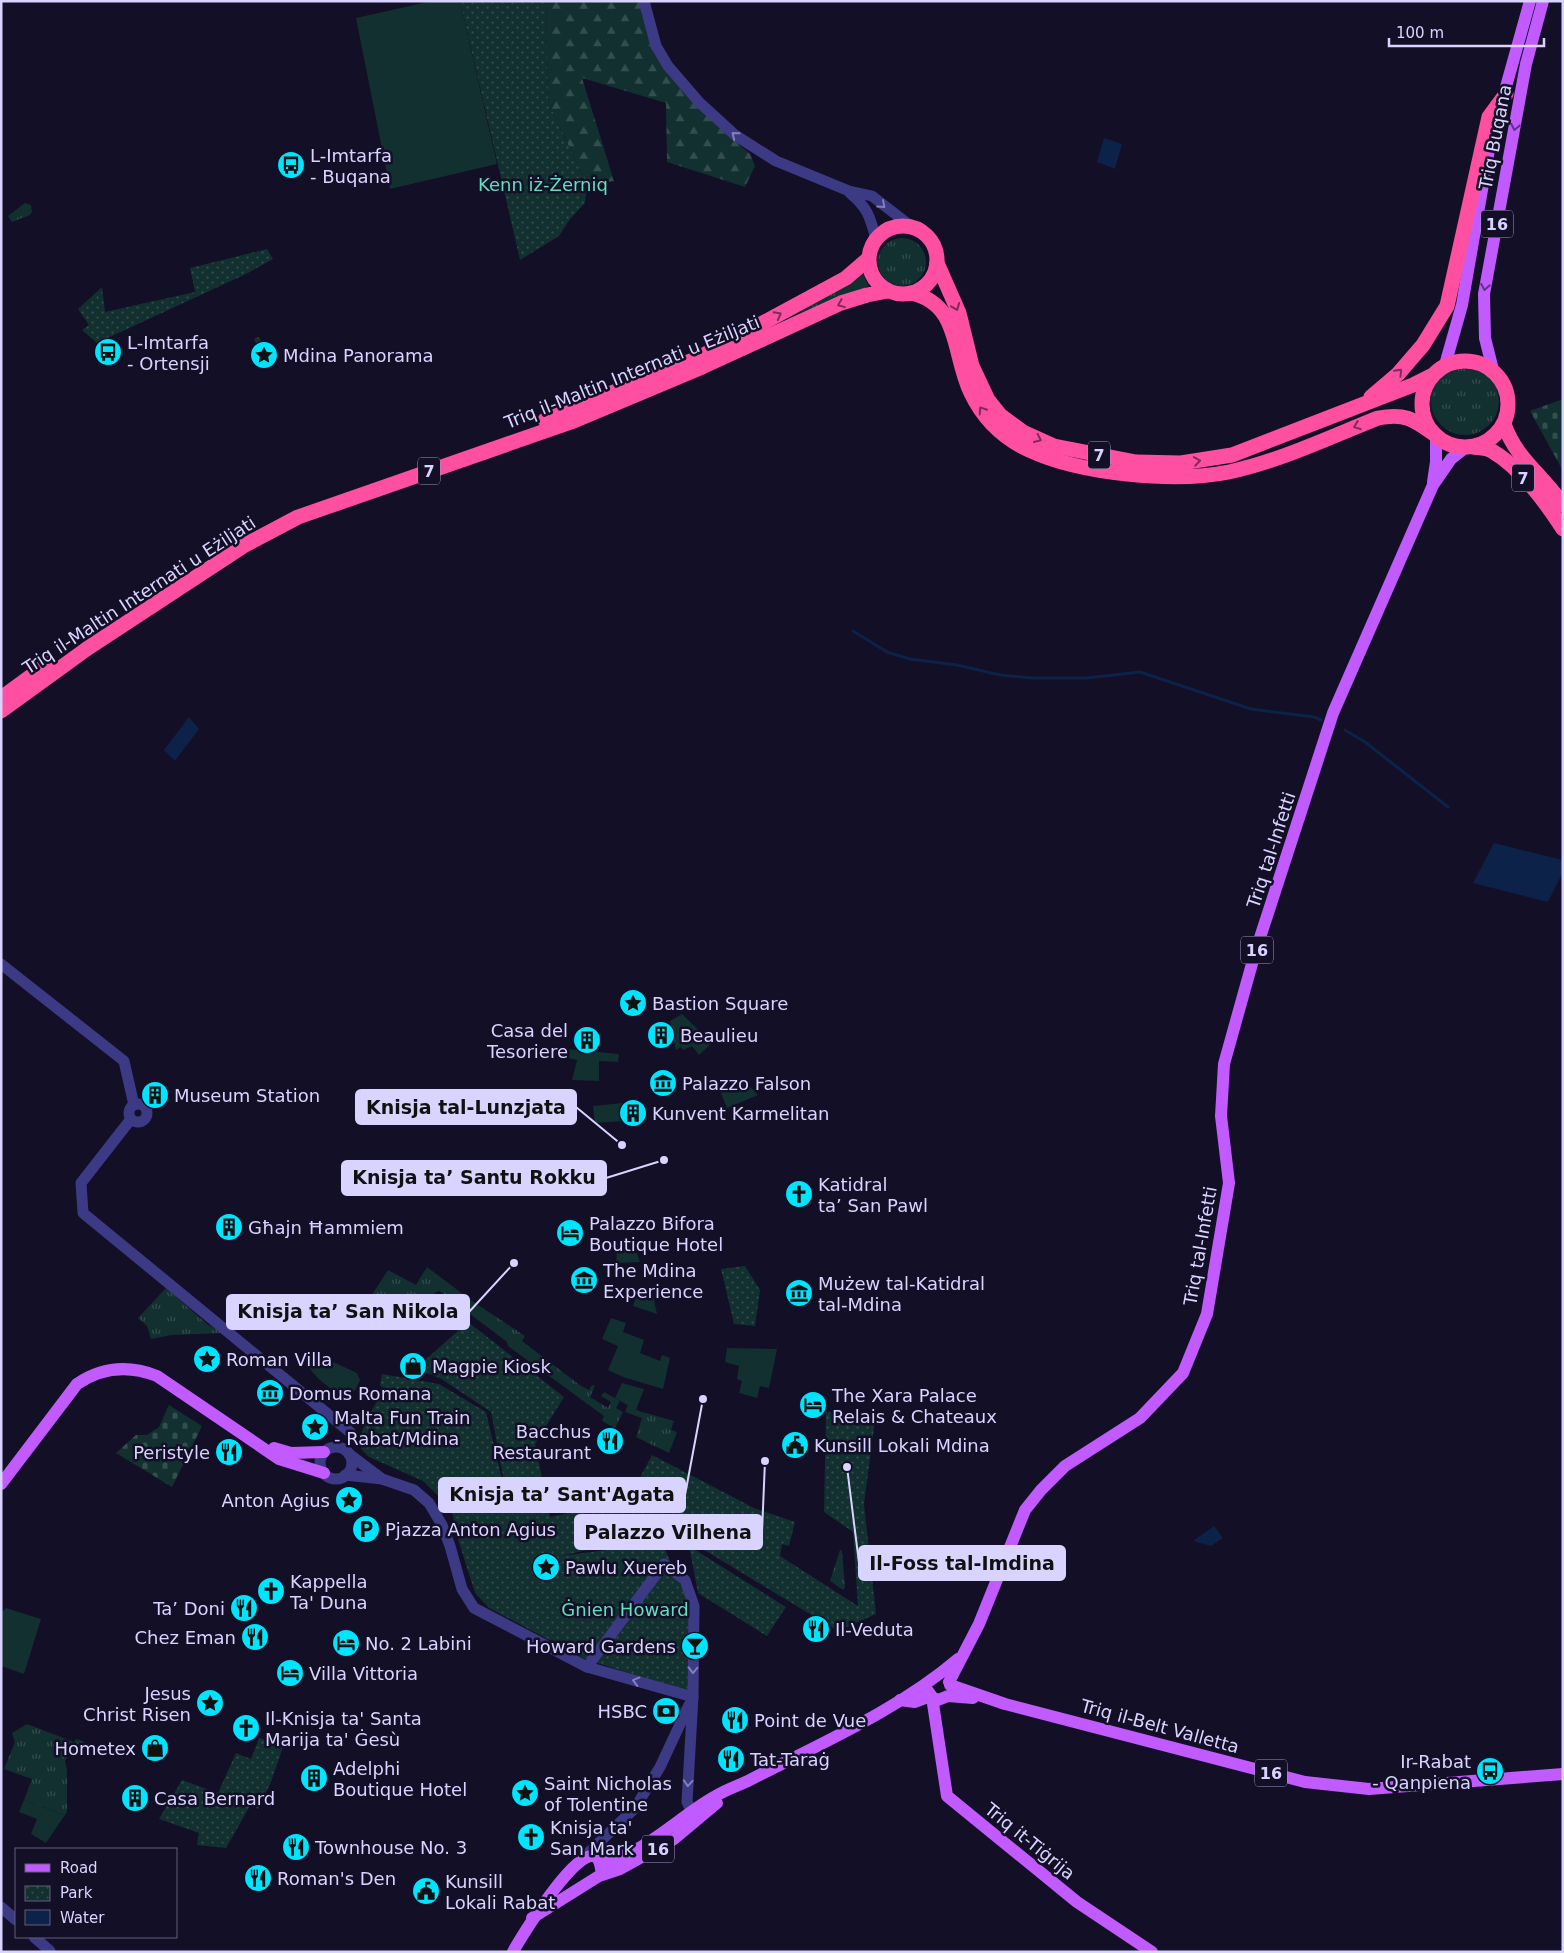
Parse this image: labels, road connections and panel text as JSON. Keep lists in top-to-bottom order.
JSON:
{
  "streets": {
    "highway": ["Triq il-Maltin Internati u Eżiljati", "7"],
    "main road": [
      "Triq Buqana",
      "16",
      "Triq tal-Infetti",
      "Triq il-Belt Valletta",
      "Triq it-Tiġrija"
    ]
  },
  "crossings": [
    ["Triq Buqana", "7"],
    ["Triq Buqana", "Triq tal-Infetti"],
    ["16", "Triq tal-Infetti"],
    ["Triq il-Maltin Internati u Eżiljati", "7"],
    ["7", "Triq tal-Infetti"],
    ["Triq tal-Infetti", "Triq il-Belt Valletta"],
    ["Triq tal-Infetti", "Triq it-Tiġrija"],
    ["Triq il-Belt Valletta", "Triq it-Tiġrija"]
  ],
  "parks": ["Kenn iż-Żerniq", "Ġnien Howard"],
  "places": {
    "bus stop": ["L-Imtarfa - Buqana", "L-Imtarfa - Ortensji", "Ir-Rabat - Qanpiena"],
    "place": [
      "Mdina Panorama",
      "Bastion Square",
      "Roman Villa",
      "Malta Fun Train - Rabat/Mdina",
      "Anton Agius",
      "Pawlu Xuereb",
      "Jesus Christ Risen",
      "Saint Nicholas of Tolentine"
    ],
    "building": [
      "Beaulieu",
      "Casa del Tesoriere",
      "Museum Station",
      "Kunvent Karmelitan",
      "Għajn Ħammiem",
      "Adelphi Boutique Hotel",
      "Casa Bernard"
    ],
    "museum": [
      "Palazzo Falson",
      "The Mdina Experience",
      "Mużew tal-Katidral tal-Mdina",
      "Domus Romana"
    ],
    "other": [
      "Knisja tal-Lunzjata",
      "Knisja ta’ Santu Rokku",
      "Knisja ta’ San Nikola",
      "Knisja ta’ Sant'Agata",
      "Palazzo Vilhena",
      "Il-Foss tal-Imdina"
    ],
    "church": [
      "Katidral ta’ San Pawl",
      "Kappella Ta' Duna",
      "Il-Knisja ta' Santa Marija ta' Ġesù",
      "Knisja ta' San Mark"
    ],
    "hotel": [
      "Palazzo Bifora Boutique Hotel",
      "The Xara Palace Relais & Chateaux",
      "No. 2 Labini",
      "Villa Vittoria"
    ],
    "shop": ["Magpie Kiosk", "Hometex"],
    "restaurant": [
      "Bacchus Restaurant",
      "Peristyle",
      "Ta’ Doni",
      "Il-Veduta",
      "Chez Eman",
      "Point de Vue",
      "Tat-Taraġ",
      "Townhouse No. 3",
      "Roman's Den"
    ],
    "public building": ["Kunsill Lokali Mdina", "Kunsill Lokali Rabat"],
    "parking": ["Pjazza Anton Agius"],
    "bar": ["Howard Gardens"],
    "bank": ["HSBC"]
  },
  "legend": ["Road", "Park", "Water"],
  "scale_bar": "100 m"
}
